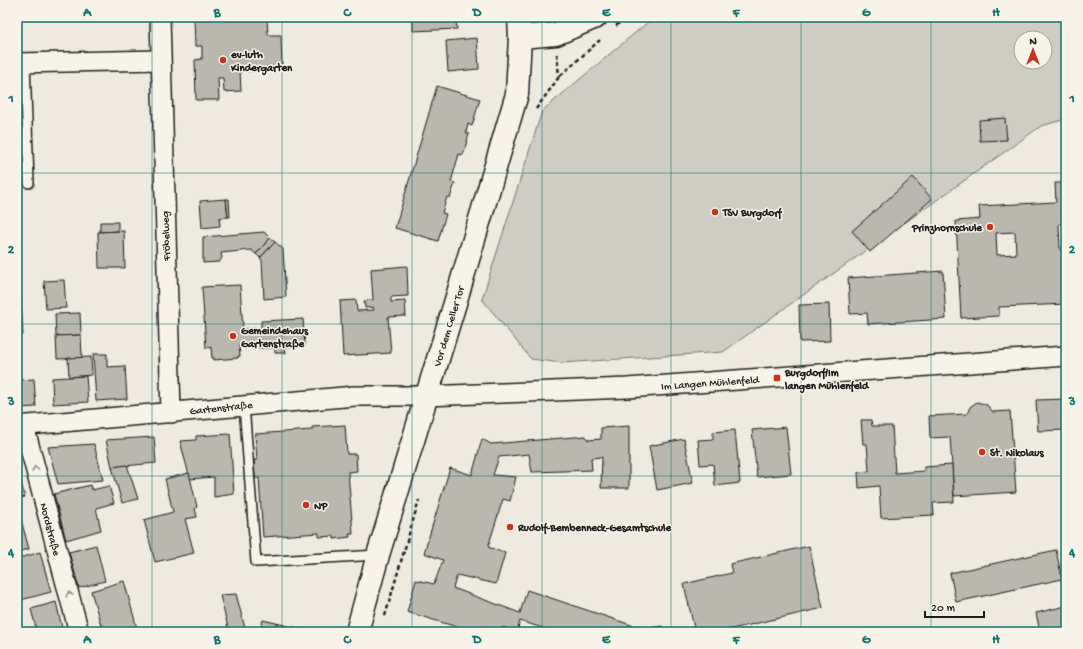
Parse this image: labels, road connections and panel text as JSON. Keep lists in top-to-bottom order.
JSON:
{
  "streets": {
    "main road": ["Vor dem Celler Tor"],
    "street": [
      "Fröbelweg",
      "Im Langen Mühlenfeld",
      "Gartenstraße",
      "Nordstraße"
    ]
  },
  "crossings": [
    ["Fröbelweg", "Gartenstraße"],
    ["Vor dem Celler Tor", "Im Langen Mühlenfeld"],
    ["Vor dem Celler Tor", "Gartenstraße"],
    ["Im Langen Mühlenfeld", "Gartenstraße"],
    ["Gartenstraße", "Nordstraße"]
  ],
  "one_way": ["Nordstraße"],
  "places": {
    "other": [
      "ev-luth Kindergarten",
      "TSV Burgdorf",
      "Prinzhornschule",
      "Gemeindehaus Gartenstraße",
      "St. Nikolaus",
      "NP",
      "Rudolf-Bembenneck-Gesamtschule"
    ],
    "transit": ["Burgdorf/Im langen Mühlenfeld"]
  },
  "scale_bar": "20 m",
  "north": "top",
  "grid": {
    "columns": [
      "A",
      "B",
      "C",
      "D",
      "E",
      "F",
      "G",
      "H"
    ],
    "rows": [
      "1",
      "2",
      "3",
      "4"
    ]
  }
}
